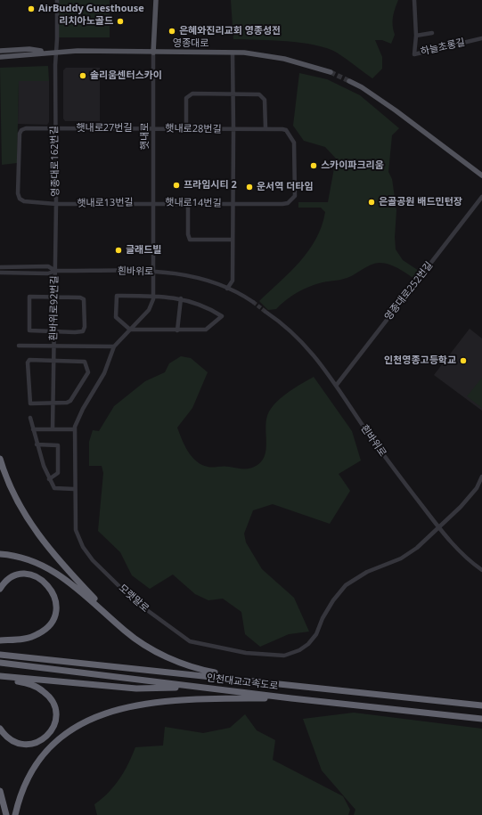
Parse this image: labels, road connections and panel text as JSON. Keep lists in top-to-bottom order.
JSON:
{
  "streets": {
    "highway": ["인천대교고속도로"],
    "main road": ["영종대로", "햇내로"],
    "street": [
      "하늘초롱길",
      "햇내로27번길",
      "햇내로28번길",
      "영종대로162번길",
      "햇내로13번길",
      "햇내로14번길",
      "흰바위로",
      "영종대로252번길",
      "흰바위로92번길",
      "모랫말로"
    ]
  },
  "crossings": [
    ["영종대로", "햇내로"],
    ["영종대로", "영종대로162번길"],
    ["햇내로27번길", "햇내로28번길"],
    ["햇내로27번길", "햇내로"],
    ["햇내로27번길", "영종대로162번길"],
    ["햇내로27번길", "햇내로13번길"],
    ["햇내로28번길", "햇내로"],
    ["햇내로28번길", "햇내로14번길"],
    ["햇내로", "햇내로13번길"],
    ["햇내로", "햇내로14번길"],
    ["햇내로", "흰바위로"],
    ["햇내로", "모랫말로"],
    ["영종대로162번길", "햇내로13번길"],
    ["영종대로162번길", "흰바위로"],
    ["영종대로162번길", "흰바위로92번길"],
    ["햇내로13번길", "햇내로14번길"],
    ["흰바위로", "영종대로252번길"],
    ["흰바위로", "흰바위로92번길"],
    ["흰바위로", "모랫말로"]
  ],
  "places": [
    "AirBuddy Guesthouse",
    "리치아노골드",
    "은혜와진리교회 영종성전",
    "솔리움센터스카이",
    "스카이파크리움",
    "프라임시티 2",
    "운서역 더타임",
    "은골공원 배드민턴장",
    "글래드빌",
    "인천영종고등학교"
  ]
}
